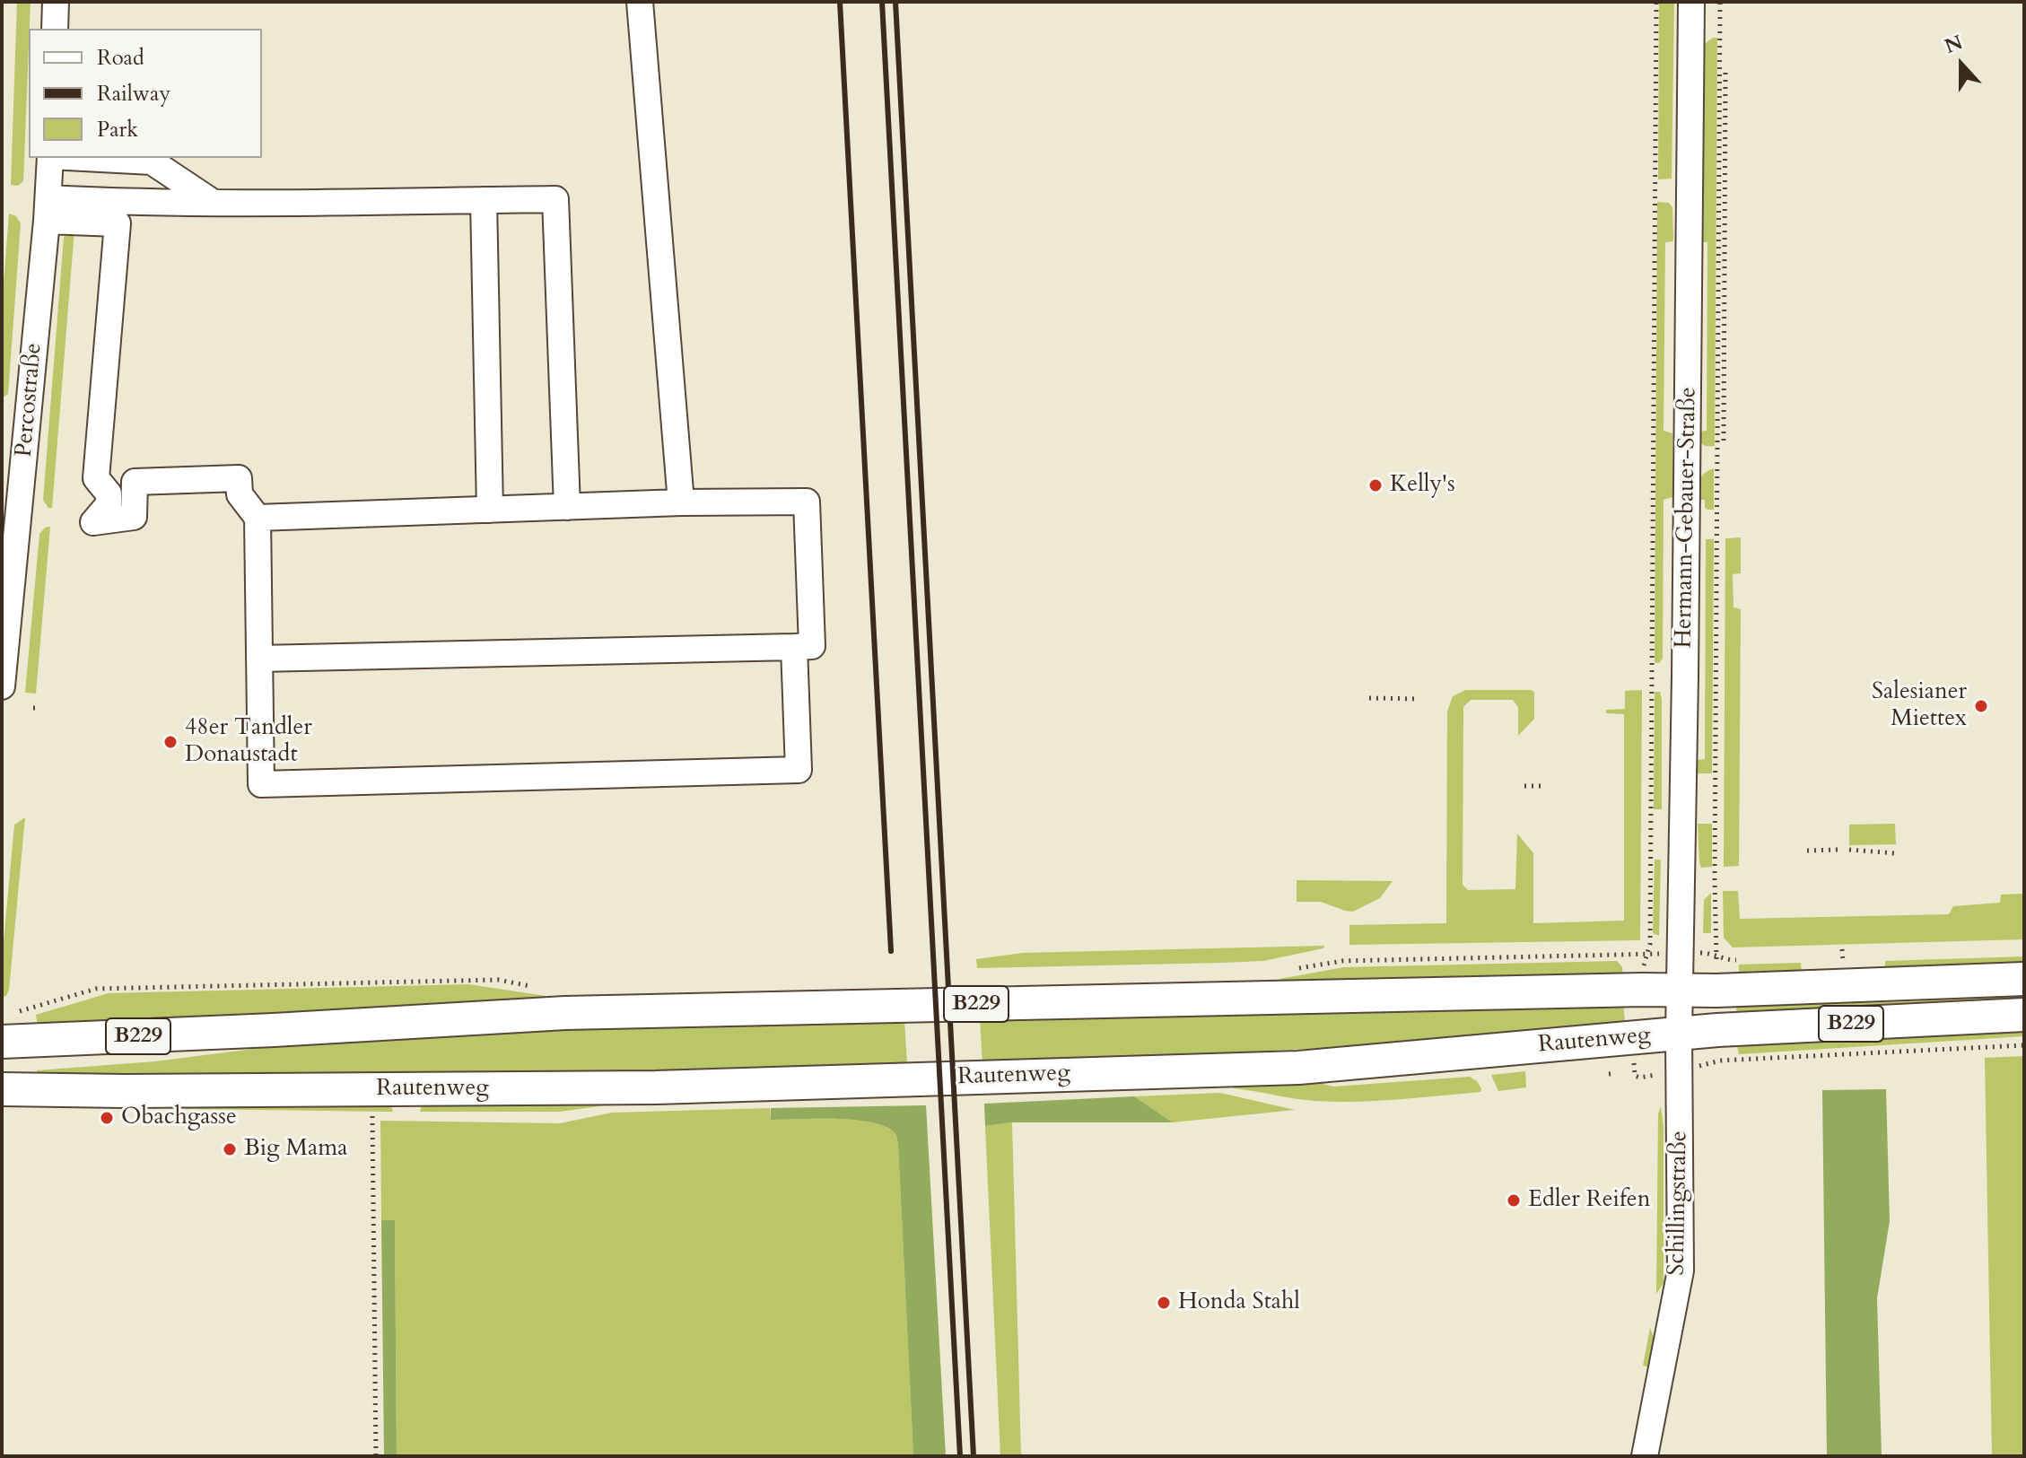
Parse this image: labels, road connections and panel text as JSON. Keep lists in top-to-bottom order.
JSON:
{
  "streets": {
    "main road": ["B229", "Rautenweg"],
    "street": ["Percostraße", "Hermann-Gebauer-Straße", "Schillingstraße"]
  },
  "crossings": [
    ["Hermann-Gebauer-Straße", "Rautenweg"],
    ["Hermann-Gebauer-Straße", "Schillingstraße"],
    ["Rautenweg", "Schillingstraße"]
  ],
  "places": [
    "Kelly's",
    "Salesianer Miettex",
    "48er Tandler Donaustadt",
    "Obachgasse",
    "Big Mama",
    "Edler Reifen",
    "Honda Stahl"
  ],
  "legend": ["Road", "Railway", "Park"],
  "north": "top"
}
